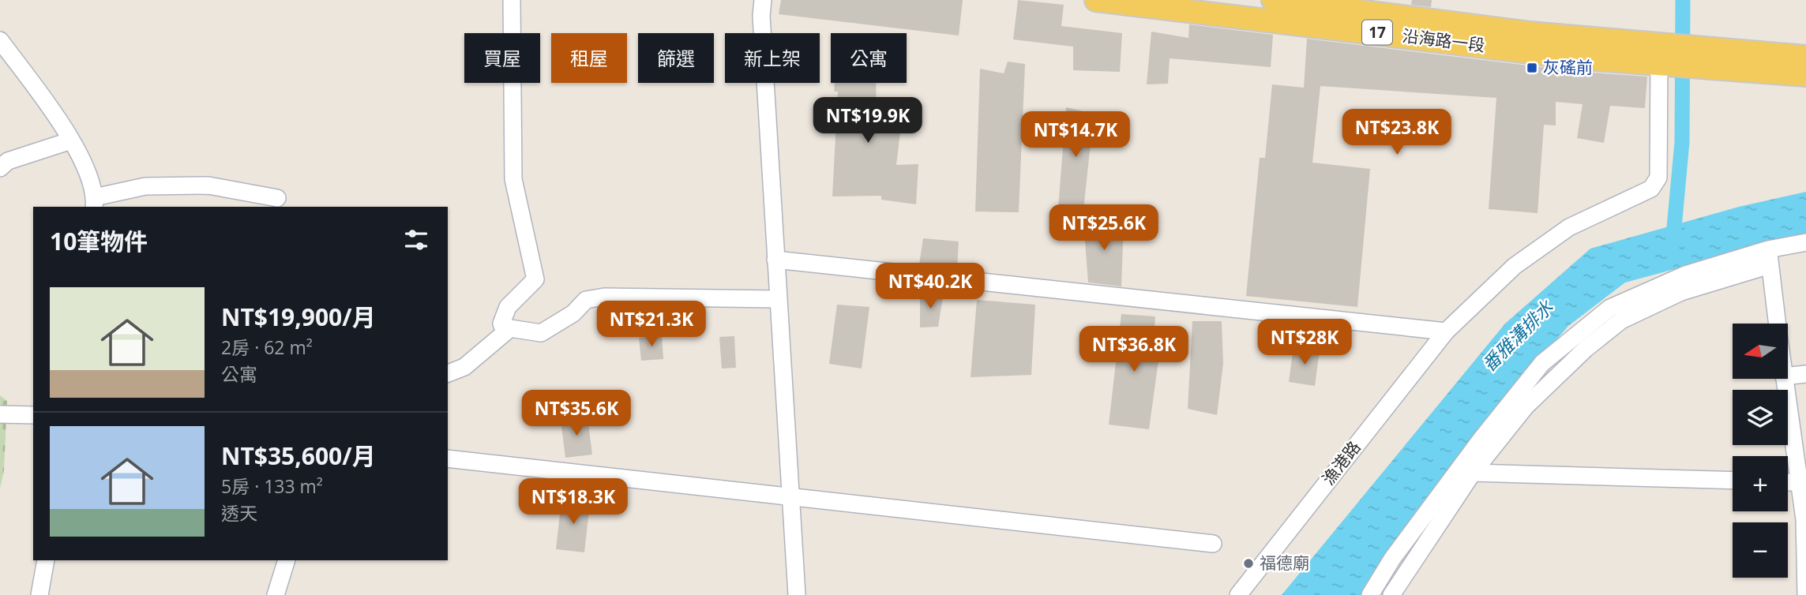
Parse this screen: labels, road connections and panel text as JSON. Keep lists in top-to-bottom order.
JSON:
{
  "streets": {
    "main road": ["17", "沿海路一段"],
    "street": ["漁港路"]
  },
  "crossings": [
    ["17", "沿海路一段"],
    ["17", "漁港路"],
    ["沿海路一段", "漁港路"]
  ],
  "water": ["番雅溝排水"],
  "places": {
    "transit": ["灰磘前"],
    "other": ["福德廟"]
  },
  "north": "left",
  "page": {
    "chip": [
      "買屋",
      "租屋",
      "篩選",
      "新上架",
      "公寓"
    ],
    "price": [
      "NT$19.9K",
      "NT$23.8K",
      "NT$14.7K",
      "NT$25.6K",
      "NT$40.2K",
      "NT$21.3K",
      "NT$28K",
      "NT$36.8K",
      "NT$35.6K",
      "NT$18.3K"
    ],
    "heading": "10筆物件",
    "list": [
      {
        "name": "NT$19,900/月",
        "note": "2房 · 62 m² · 公寓"
      },
      {
        "name": "NT$35,600/月",
        "note": "5房 · 133 m² · 透天"
      }
    ],
    "map_buttons": ["+", "−"]
  }
}
